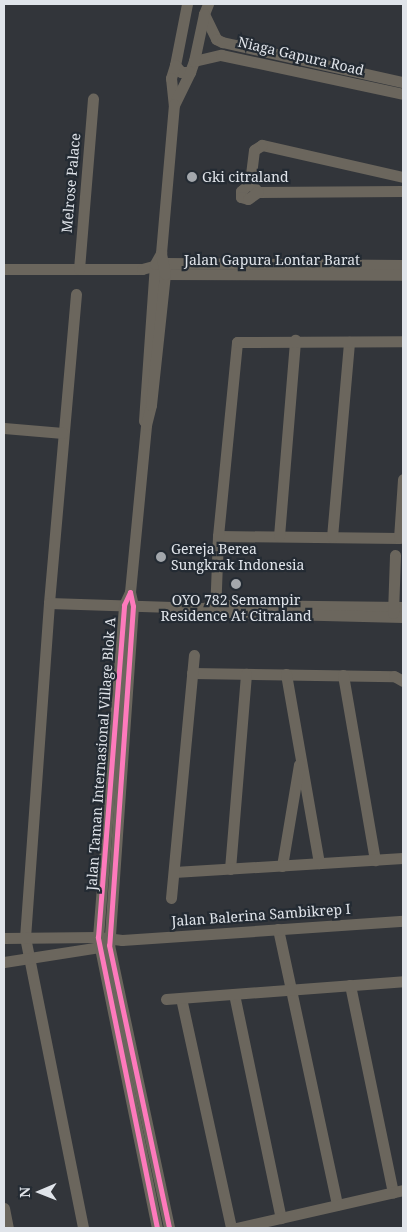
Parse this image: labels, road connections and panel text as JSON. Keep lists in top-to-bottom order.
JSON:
{
  "streets": {
    "street": [
      "Niaga Gapura Road",
      "Melrose Palace",
      "Jalan Gapura Lontar Barat",
      "Jalan Taman Internasional Village Blok A",
      "Jalan Balerina Sambikrep I"
    ]
  },
  "crossings": [
    ["Melrose Palace", "Jalan Gapura Lontar Barat"],
    ["Jalan Gapura Lontar Barat", "Jalan Taman Internasional Village Blok A"],
    ["Jalan Taman Internasional Village Blok A", "Jalan Balerina Sambikrep I"]
  ],
  "places": ["Gki citraland", "Gereja Berea Sungkrak Indonesia", "OYO 782 Semampir Residence At Citraland"],
  "north": "left"
}
